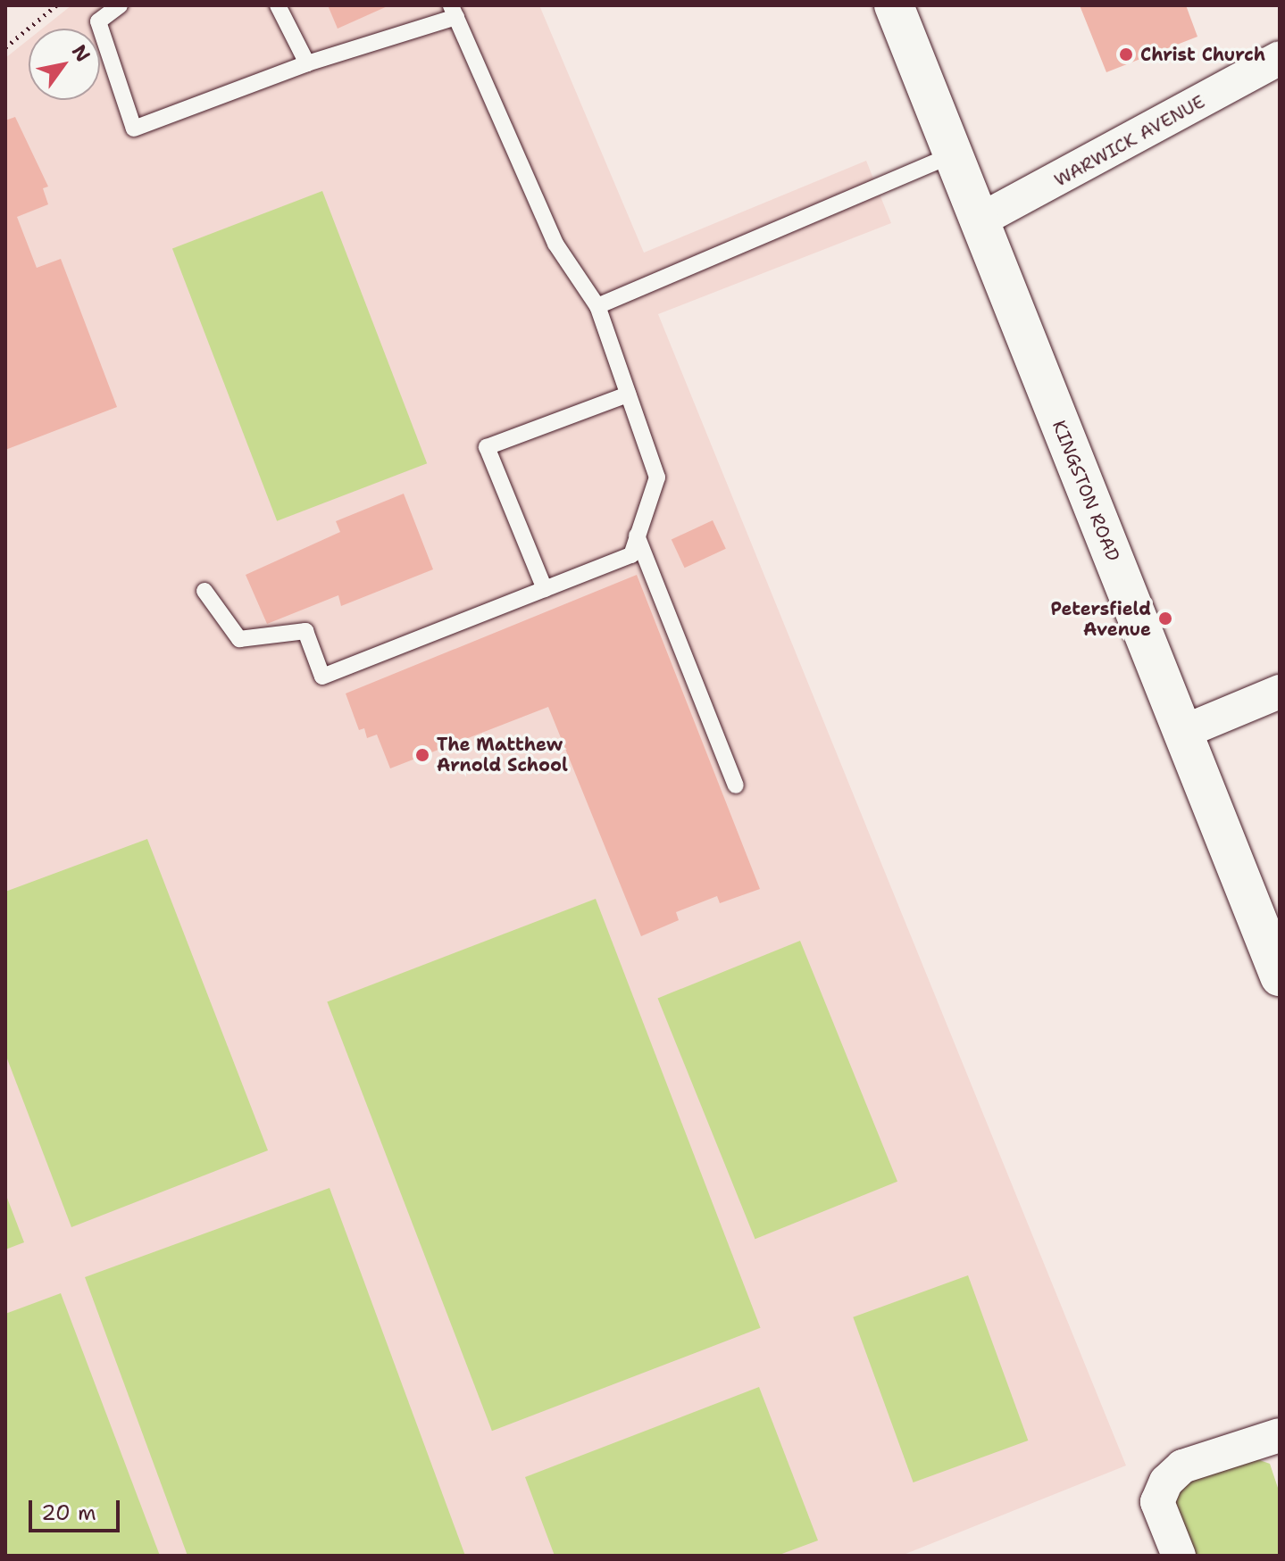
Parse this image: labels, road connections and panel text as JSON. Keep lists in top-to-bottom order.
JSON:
{
  "streets": {
    "street": ["WARWICK AVENUE", "KINGSTON ROAD"]
  },
  "crossings": [
    ["WARWICK AVENUE", "KINGSTON ROAD"]
  ],
  "places": ["Christ Church", "Petersfield Avenue", "The Matthew Arnold School"],
  "scale_bar": "20 m",
  "north": "top right"
}
